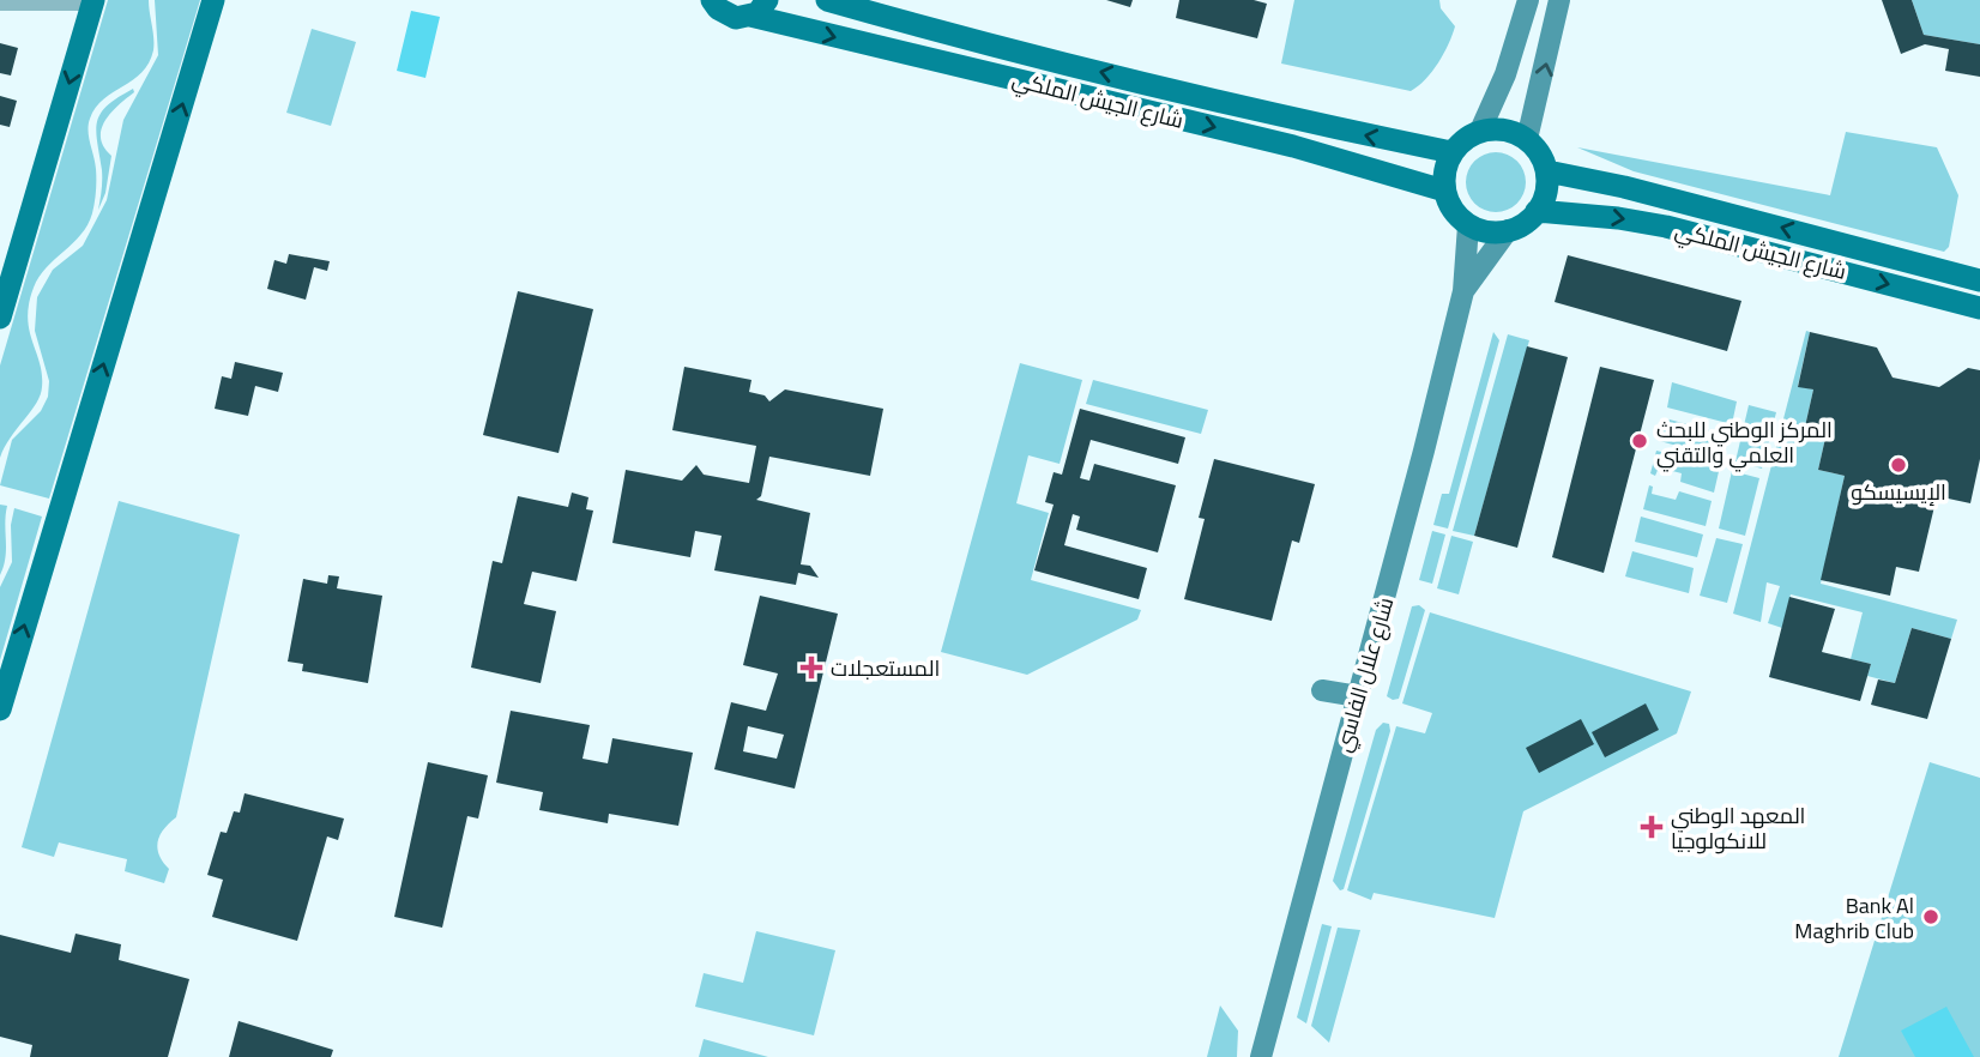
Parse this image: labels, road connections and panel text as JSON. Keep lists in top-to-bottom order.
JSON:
{
  "streets": {
    "main road": ["شارع الجيش الملكي"],
    "street": ["شارع علال الفاسي"]
  },
  "crossings": [
    ["شارع الجيش الملكي", "شارع علال الفاسي"]
  ],
  "places": {
    "other": ["المركز الوطني للبحث العلمي والتقني", "اﻹيسيسكو", "Bank Al Maghrib Club"],
    "health": ["المستعجلات", "المعهد الوطني للانكولوجيا"]
  }
}
